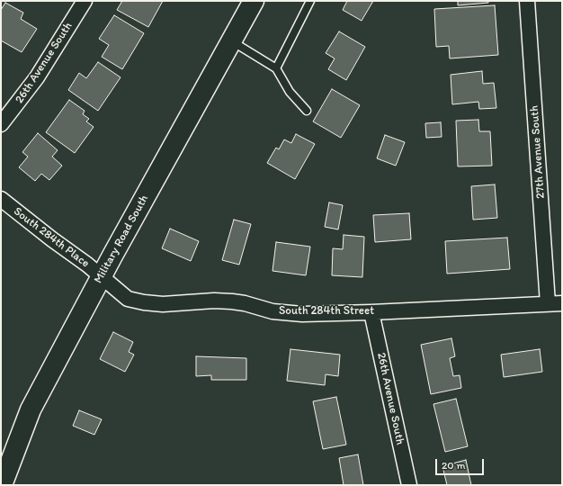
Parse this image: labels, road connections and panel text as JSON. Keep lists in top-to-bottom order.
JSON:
{
  "streets": {
    "main road": ["Military Road South"],
    "street": [
      "26th Avenue South",
      "27th Avenue South",
      "South 284th Place",
      "South 284th Street"
    ]
  },
  "crossings": [
    ["26th Avenue South", "South 284th Street"],
    ["27th Avenue South", "South 284th Street"],
    ["South 284th Place", "Military Road South"],
    ["South 284th Place", "South 284th Street"],
    ["Military Road South", "South 284th Street"]
  ],
  "scale_bar": "20 m"
}
